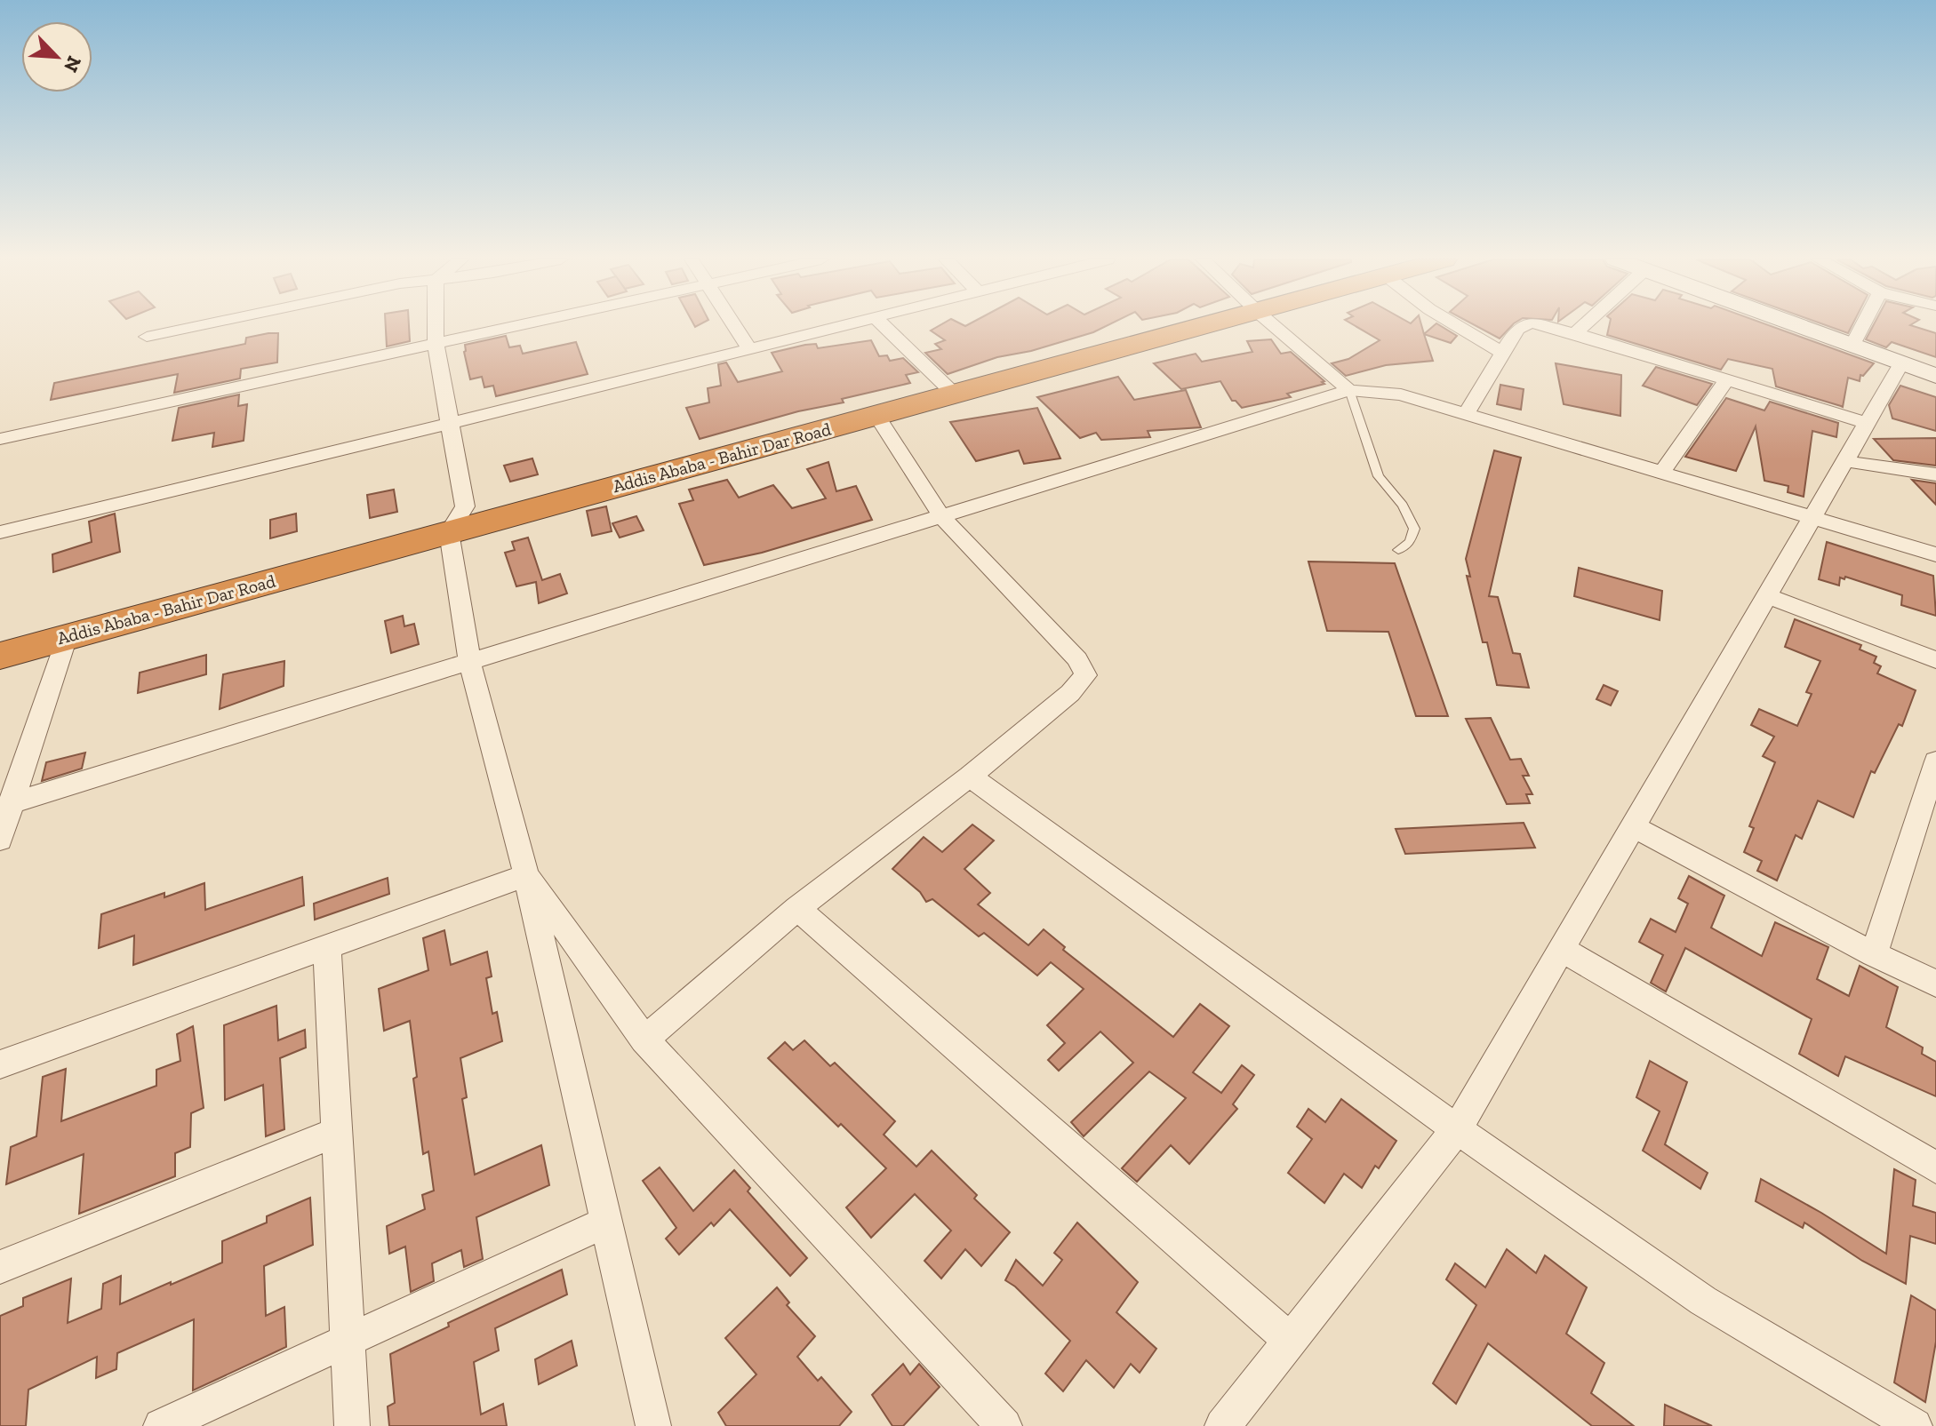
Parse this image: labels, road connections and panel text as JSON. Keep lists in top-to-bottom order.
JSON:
{
  "streets": {
    "highway": ["Addis Ababa - Bahir Dar Road"]
  },
  "north": "bottom right"
}
